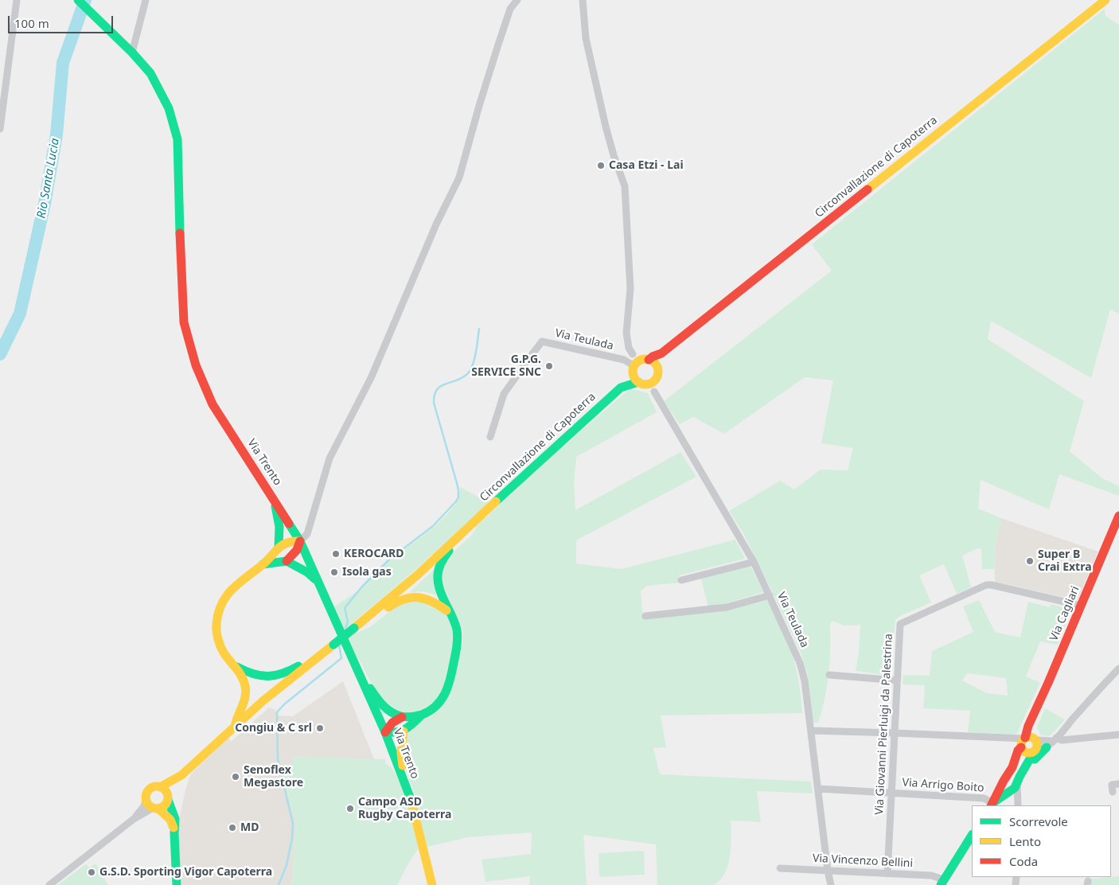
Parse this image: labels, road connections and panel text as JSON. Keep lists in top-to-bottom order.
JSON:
{
  "streets": {
    "street": [
      "Circonvallazione di Capoterra",
      "Via Teulada",
      "Via Trento",
      "Via Cagliari",
      "Via Giovanni Pierluigi da Palestrina",
      "Via Arrigo Boito",
      "Via Vincenzo Bellini"
    ]
  },
  "crossings": [
    ["Circonvallazione di Capoterra", "Via Teulada"],
    ["Via Teulada", "Via Arrigo Boito"],
    ["Via Teulada", "Via Vincenzo Bellini"],
    ["Via Cagliari", "Via Giovanni Pierluigi da Palestrina"],
    ["Via Cagliari", "Via Arrigo Boito"],
    ["Via Giovanni Pierluigi da Palestrina", "Via Arrigo Boito"],
    ["Via Giovanni Pierluigi da Palestrina", "Via Vincenzo Bellini"]
  ],
  "water": ["Rio Santa Lucia"],
  "places": [
    "Casa Etzi - Lai",
    "G.P.G. SERVICE SNC",
    "KEROCARD",
    "Super B Crai Extra",
    "Isola gas",
    "Congiu & C srl",
    "Senoflex Megastore",
    "Campo ASD Rugby Capoterra",
    "MD",
    "G.S.D. Sporting Vigor Capoterra"
  ],
  "legend": ["Scorrevole", "Lento", "Coda"],
  "scale_bar": "100 m"
}
